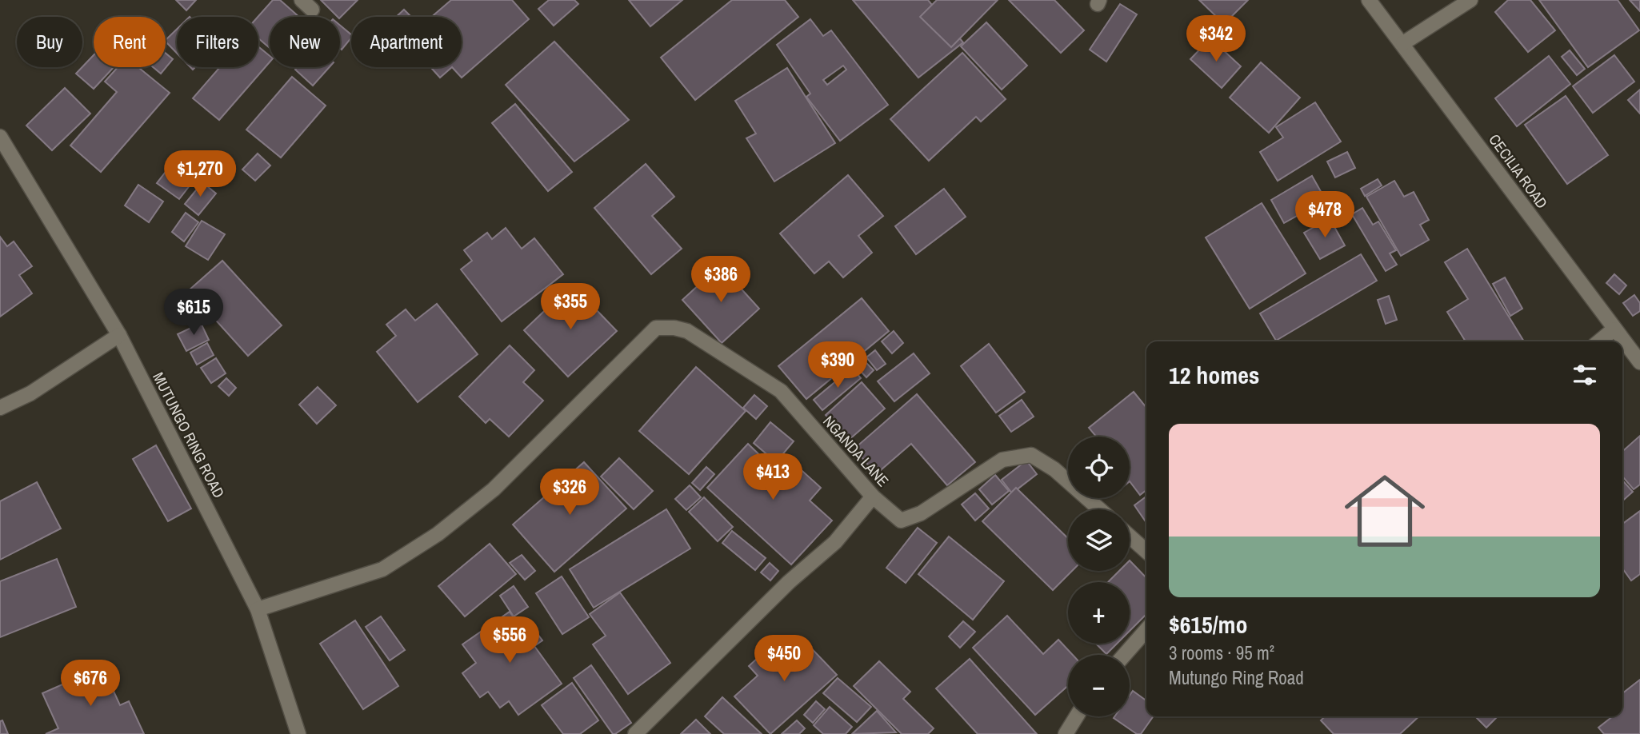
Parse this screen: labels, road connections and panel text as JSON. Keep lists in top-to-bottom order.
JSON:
{
  "streets": {
    "street": ["CECILIA ROAD", "MUTUNGO RING ROAD", "NGANDA LANE"]
  },
  "crossings": [
    ["MUTUNGO RING ROAD", "NGANDA LANE"]
  ],
  "page": {
    "price": [
      "$342",
      "$1,270",
      "$478",
      "$386",
      "$355",
      "$615",
      "$390",
      "$413",
      "$326",
      "$556",
      "$450",
      "$676"
    ],
    "chip": [
      "Buy",
      "Rent",
      "Filters",
      "New",
      "Apartment"
    ],
    "heading": "12 homes",
    "list": [
      {
        "name": "$615/mo",
        "note": "3 rooms · 95 m² · Mutungo Ring Road"
      }
    ],
    "map_buttons": ["+", "−"]
  }
}
